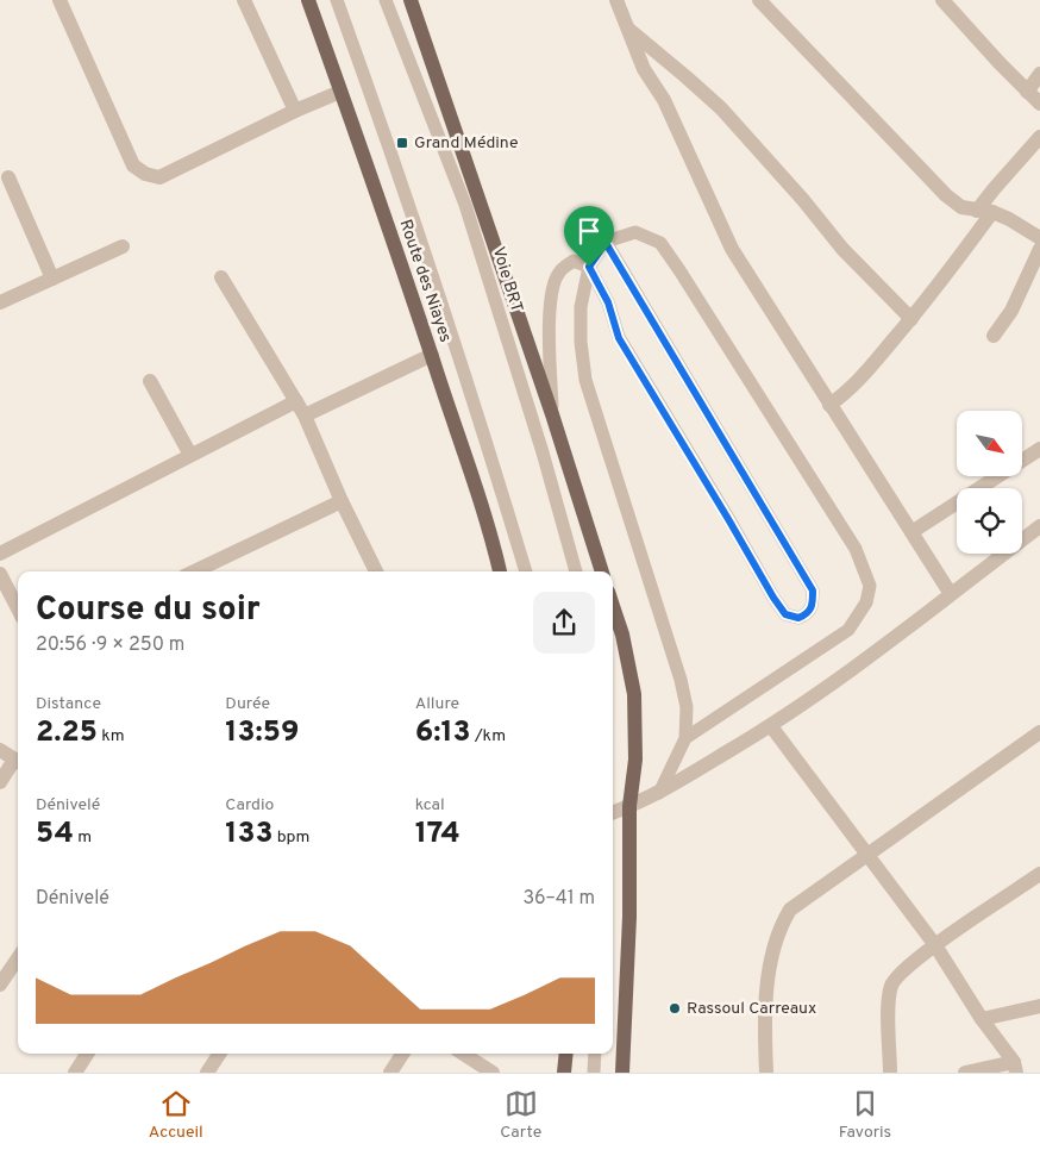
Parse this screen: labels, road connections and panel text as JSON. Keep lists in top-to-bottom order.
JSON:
{
  "streets": {
    "main road": ["Route des Niayes"],
    "lane": ["Voie BRT"]
  },
  "places": {
    "transit": ["Grand Médine"],
    "other": ["Rassoul Carreaux"]
  },
  "north": "bottom right",
  "page": {
    "heading": ["Course du soir", "20:56 · 9 × 250 m"],
    "stats": [
      ["Distance", "2.25 km"],
      ["Durée", "13:59"],
      ["Allure", "6:13 /km"],
      ["Dénivelé", "54 m"],
      ["Cardio", "133 bpm"],
      ["kcal", "174"]
    ],
    "chart": ["Dénivelé", "36–41 m"],
    "tabs": ["Accueil", "Carte", "Favoris"]
  }
}
